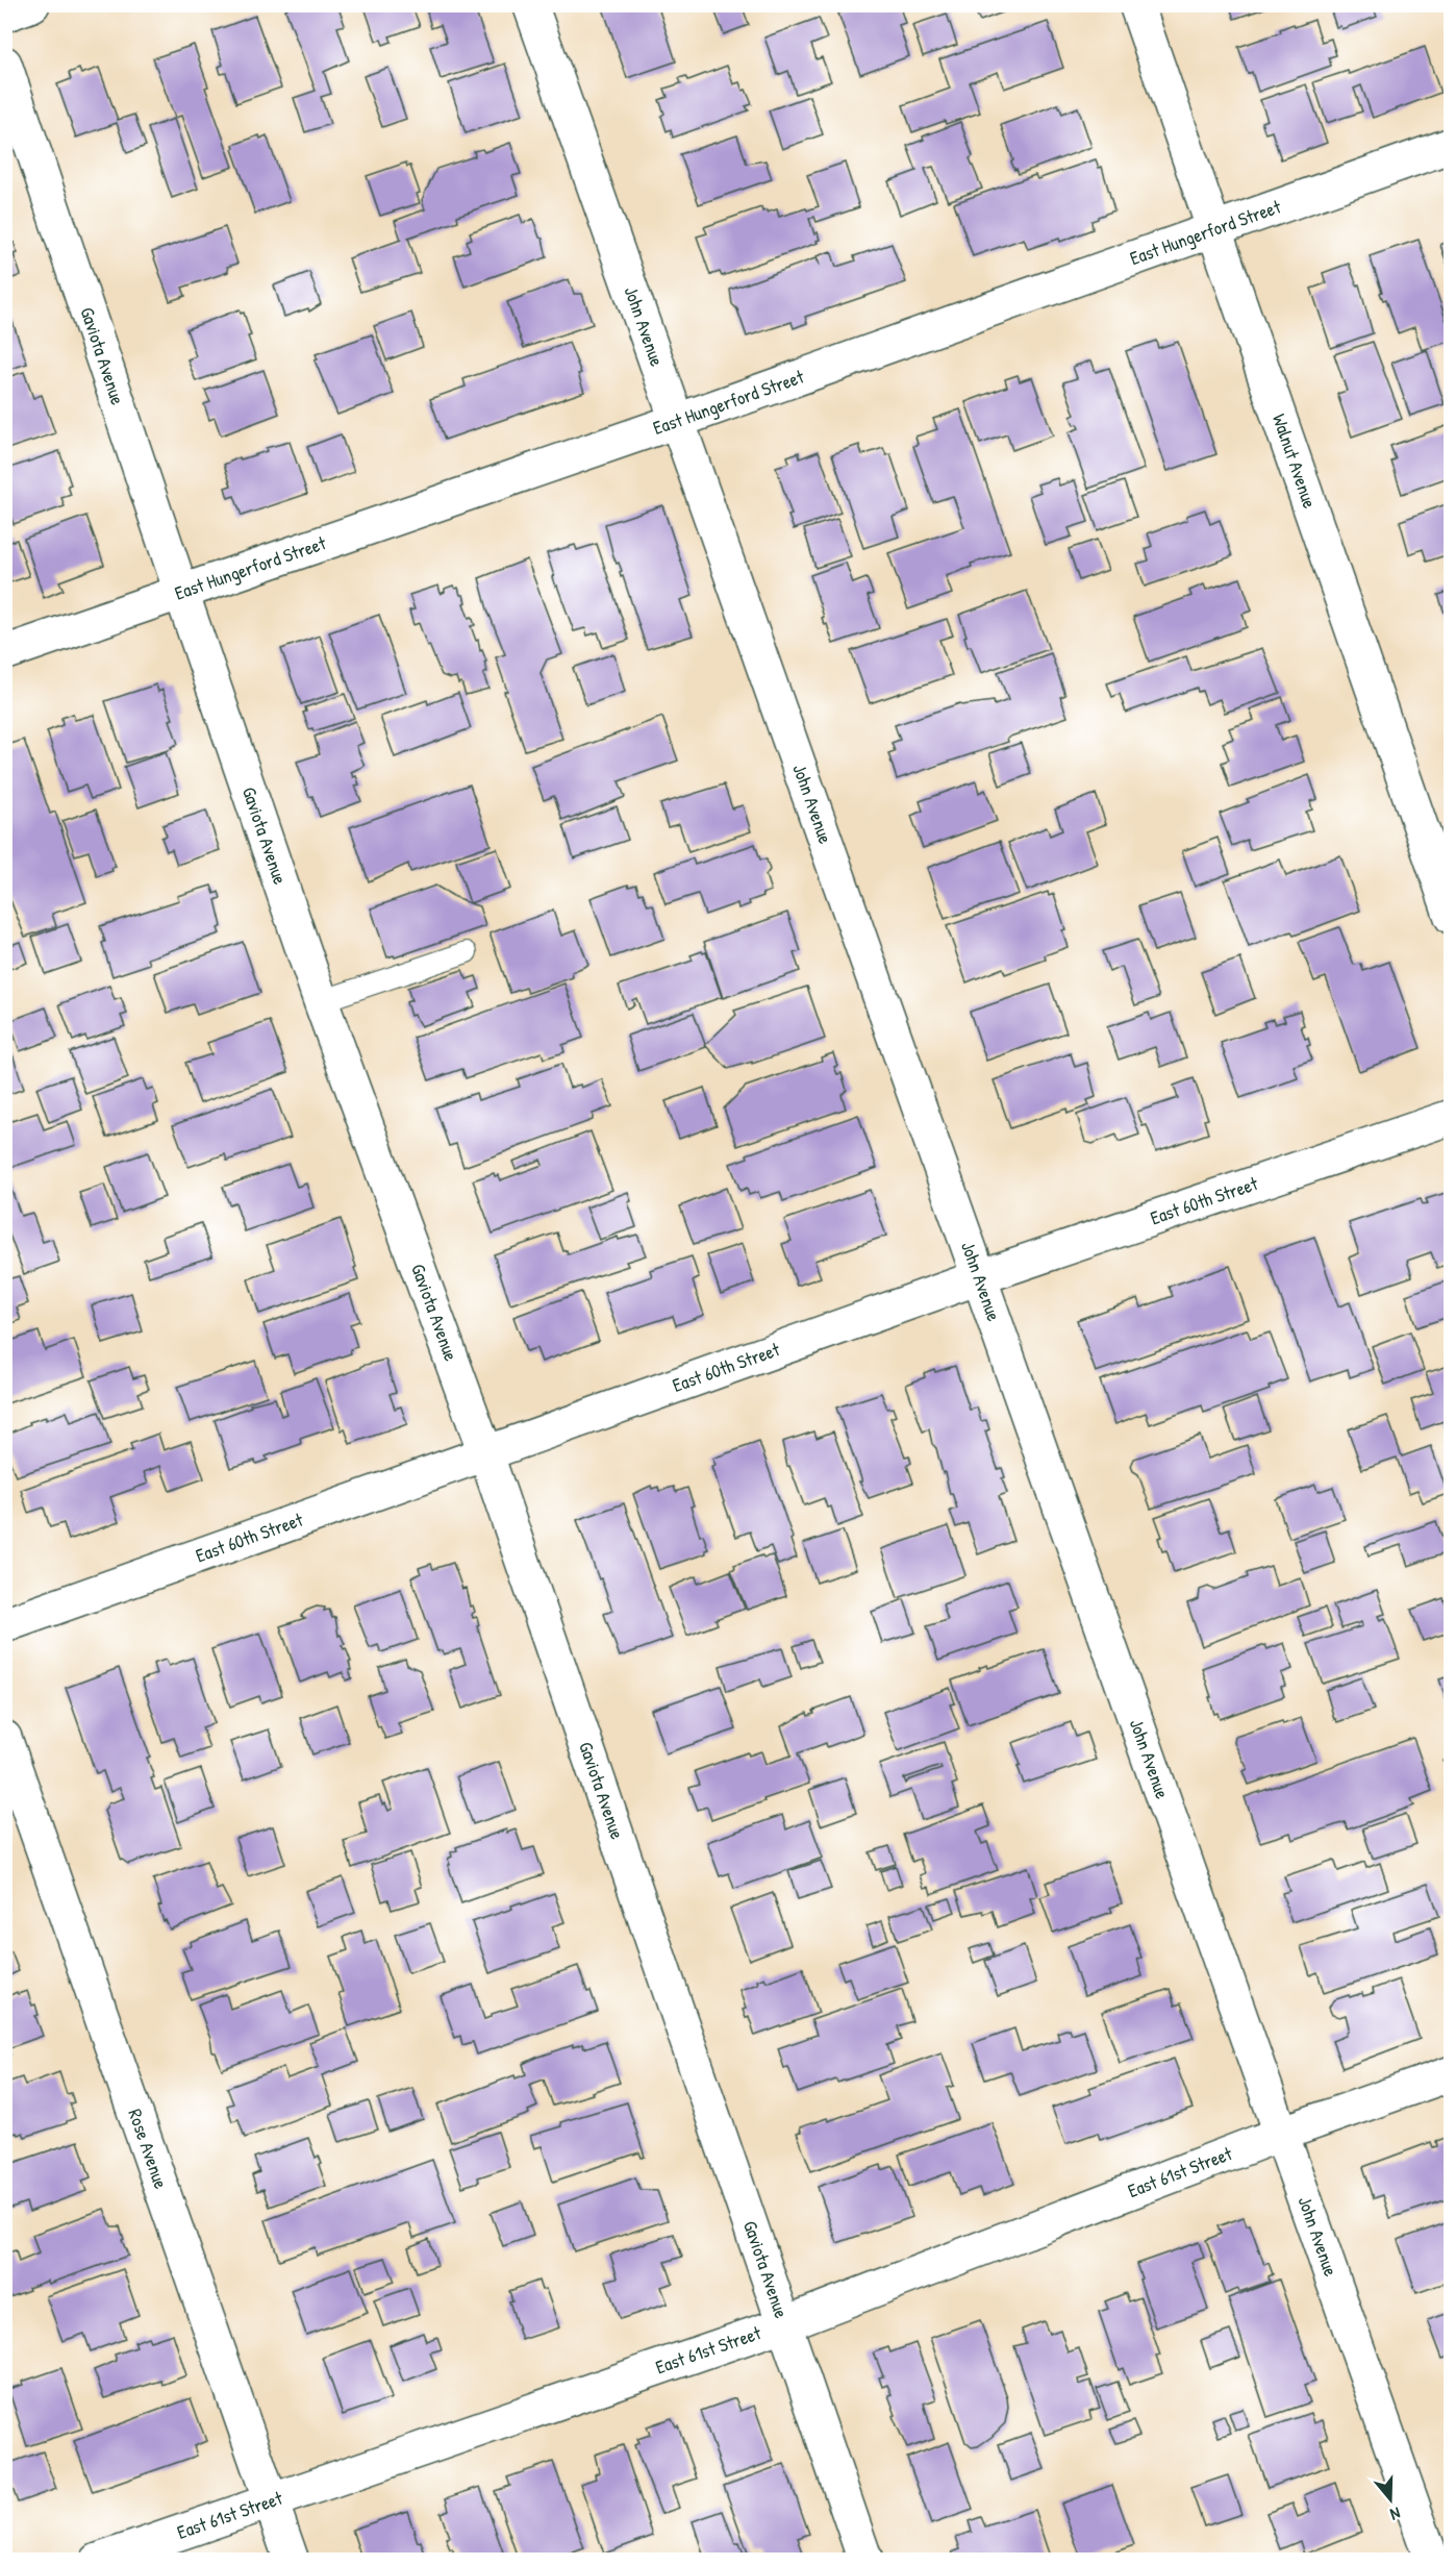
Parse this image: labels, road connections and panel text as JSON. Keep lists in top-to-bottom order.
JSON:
{
  "streets": {
    "street": [
      "East Hungerford Street",
      "John Avenue",
      "Gaviota Avenue",
      "Walnut Avenue",
      "East 60th Street",
      "Rose Avenue",
      "East 61st Street"
    ]
  },
  "crossings": [
    ["East Hungerford Street", "John Avenue"],
    ["East Hungerford Street", "Gaviota Avenue"],
    ["East Hungerford Street", "Walnut Avenue"],
    ["John Avenue", "East 60th Street"],
    ["John Avenue", "East 61st Street"],
    ["Gaviota Avenue", "East 60th Street"],
    ["Gaviota Avenue", "East 61st Street"],
    ["Rose Avenue", "East 61st Street"]
  ],
  "north": "bottom"
}
